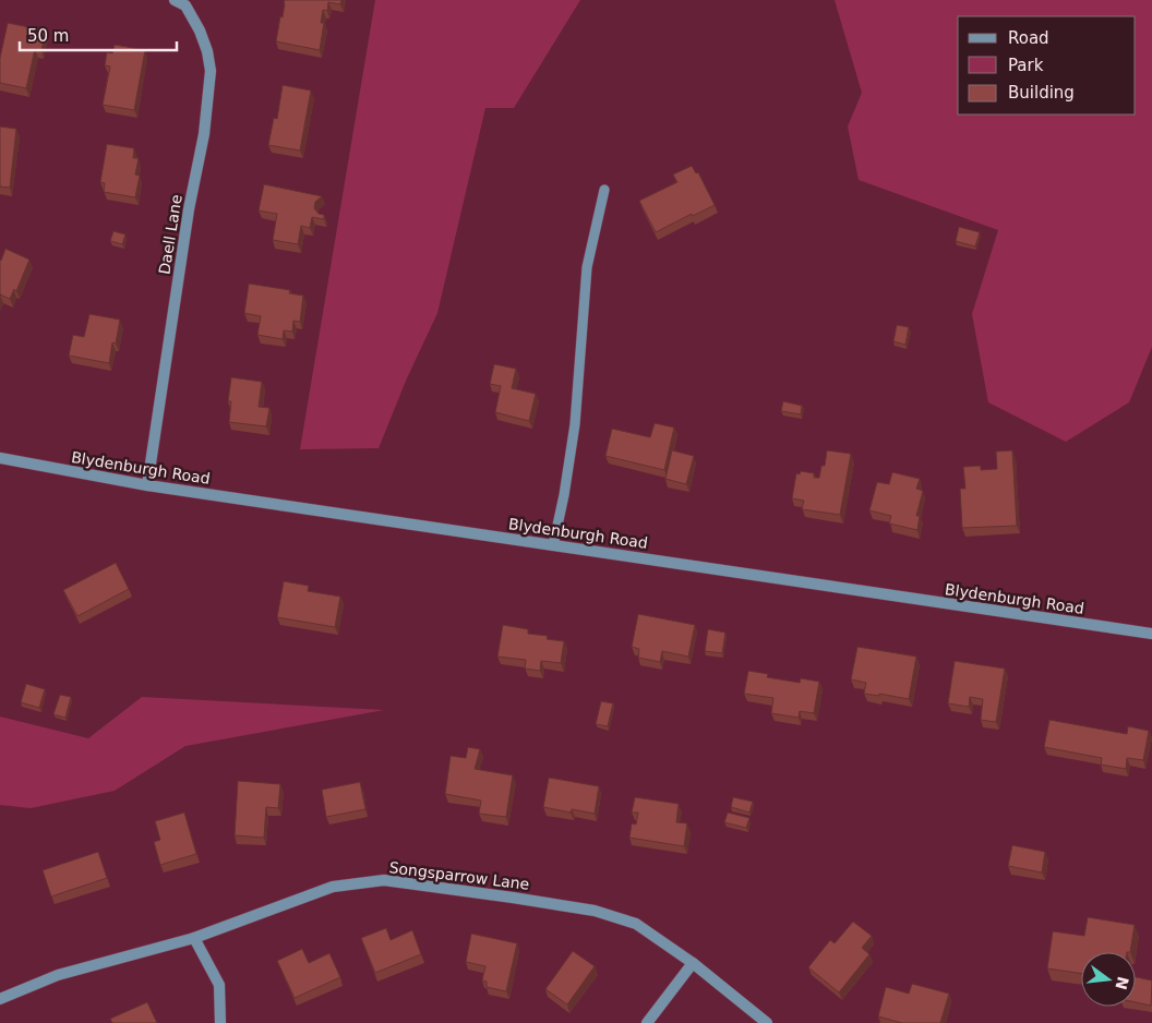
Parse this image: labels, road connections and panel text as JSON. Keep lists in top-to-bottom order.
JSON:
{
  "streets": {
    "street": ["Daell Lane", "Blydenburgh Road", "Songsparrow Lane"]
  },
  "crossings": [
    ["Daell Lane", "Blydenburgh Road"]
  ],
  "legend": ["Road", "Park", "Building"],
  "scale_bar": "50 m",
  "north": "right"
}
